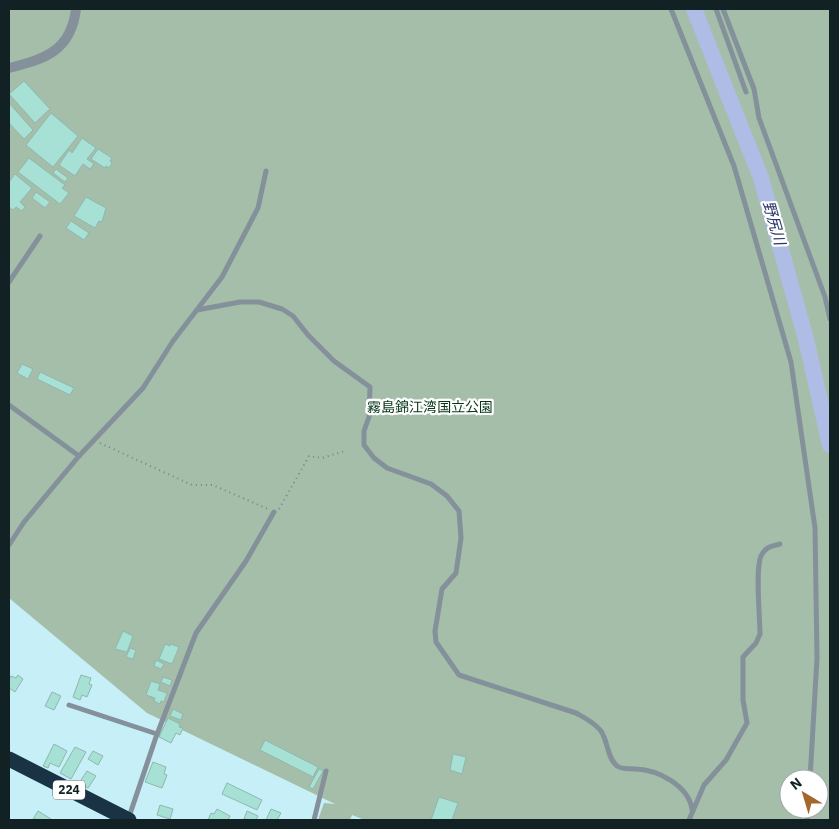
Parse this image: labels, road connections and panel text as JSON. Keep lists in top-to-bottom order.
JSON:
{
  "streets": {
    "highway": ["224"]
  },
  "water": ["野尻川"],
  "parks": ["霧島錦江湾国立公園"],
  "north": "top left"
}
